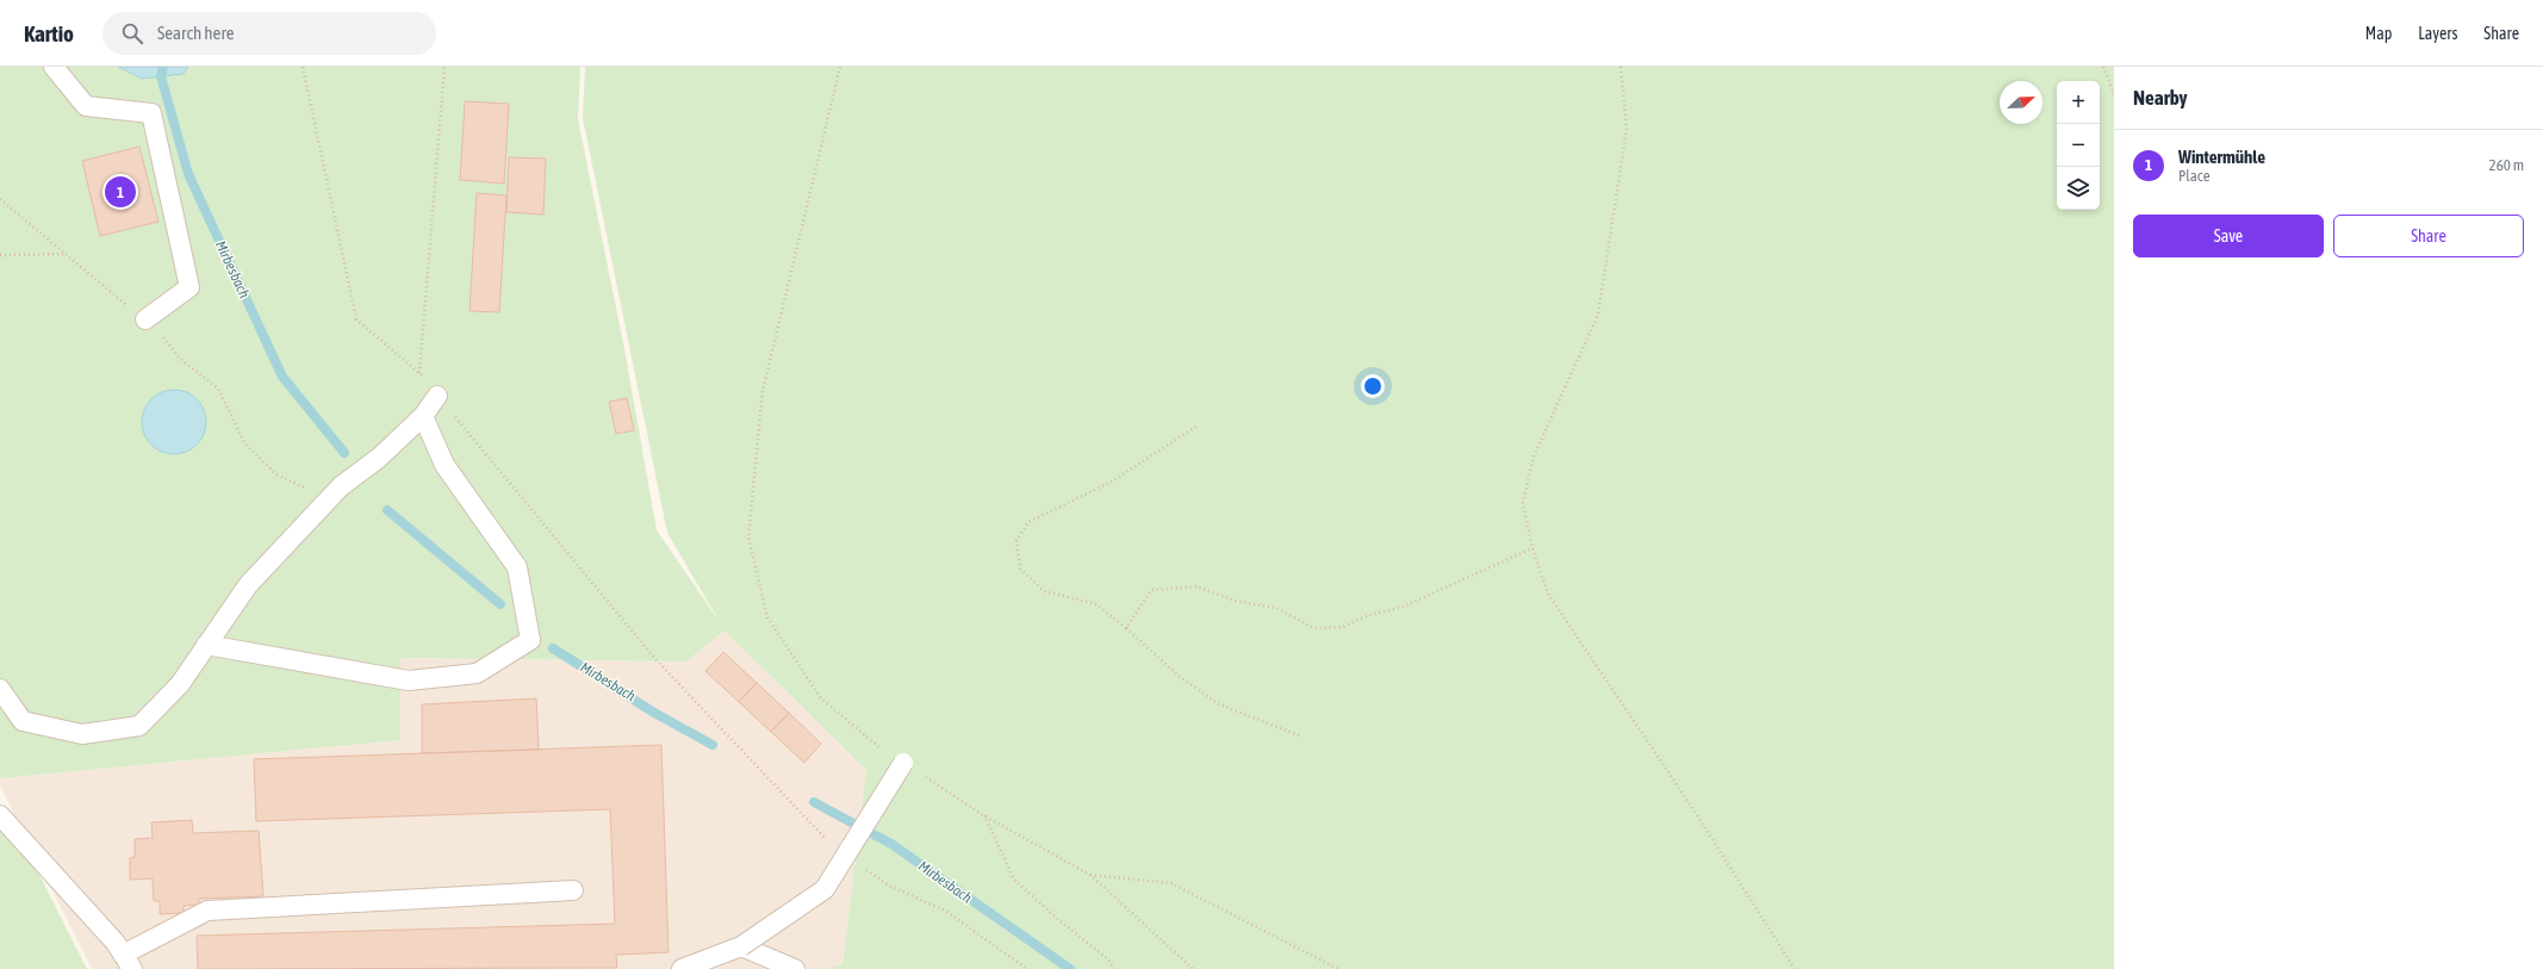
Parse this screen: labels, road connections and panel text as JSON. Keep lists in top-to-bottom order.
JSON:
{
  "water": ["Mirbesbach"],
  "north": "top right",
  "page": {
    "header": "Kartio",
    "search": "Search here",
    "nav": ["Map", "Layers", "Share"],
    "heading": "Nearby",
    "map_buttons": ["+", "−"],
    "list": [
      {
        "mark": "1",
        "name": "Wintermühle",
        "note": "Place",
        "value": "260 m"
      }
    ],
    "pins": "1",
    "buttons": ["Save", "Share"]
  }
}
